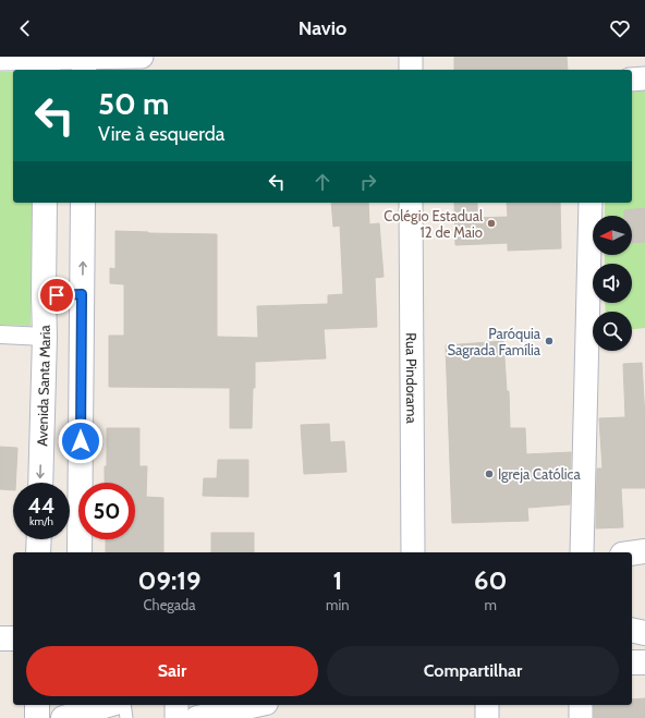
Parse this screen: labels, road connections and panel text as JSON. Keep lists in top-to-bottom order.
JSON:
{
  "streets": {
    "main road": ["Avenida Santa Maria"],
    "street": ["Rua Pindorama"]
  },
  "places": ["Colégio Estadual 12 de Maio", "Paróquia Sagrada Família", "Igreja Católica"],
  "north": "left",
  "page": {
    "header": "Navio",
    "turn": ["50 m", "Vire à esquerda"],
    "speed": "44 km/h",
    "limit": "50",
    "eta": [
      "09:19",
      "Chegada",
      "1",
      "min",
      "60",
      "m"
    ],
    "buttons": ["Sair", "Compartilhar"]
  }
}
